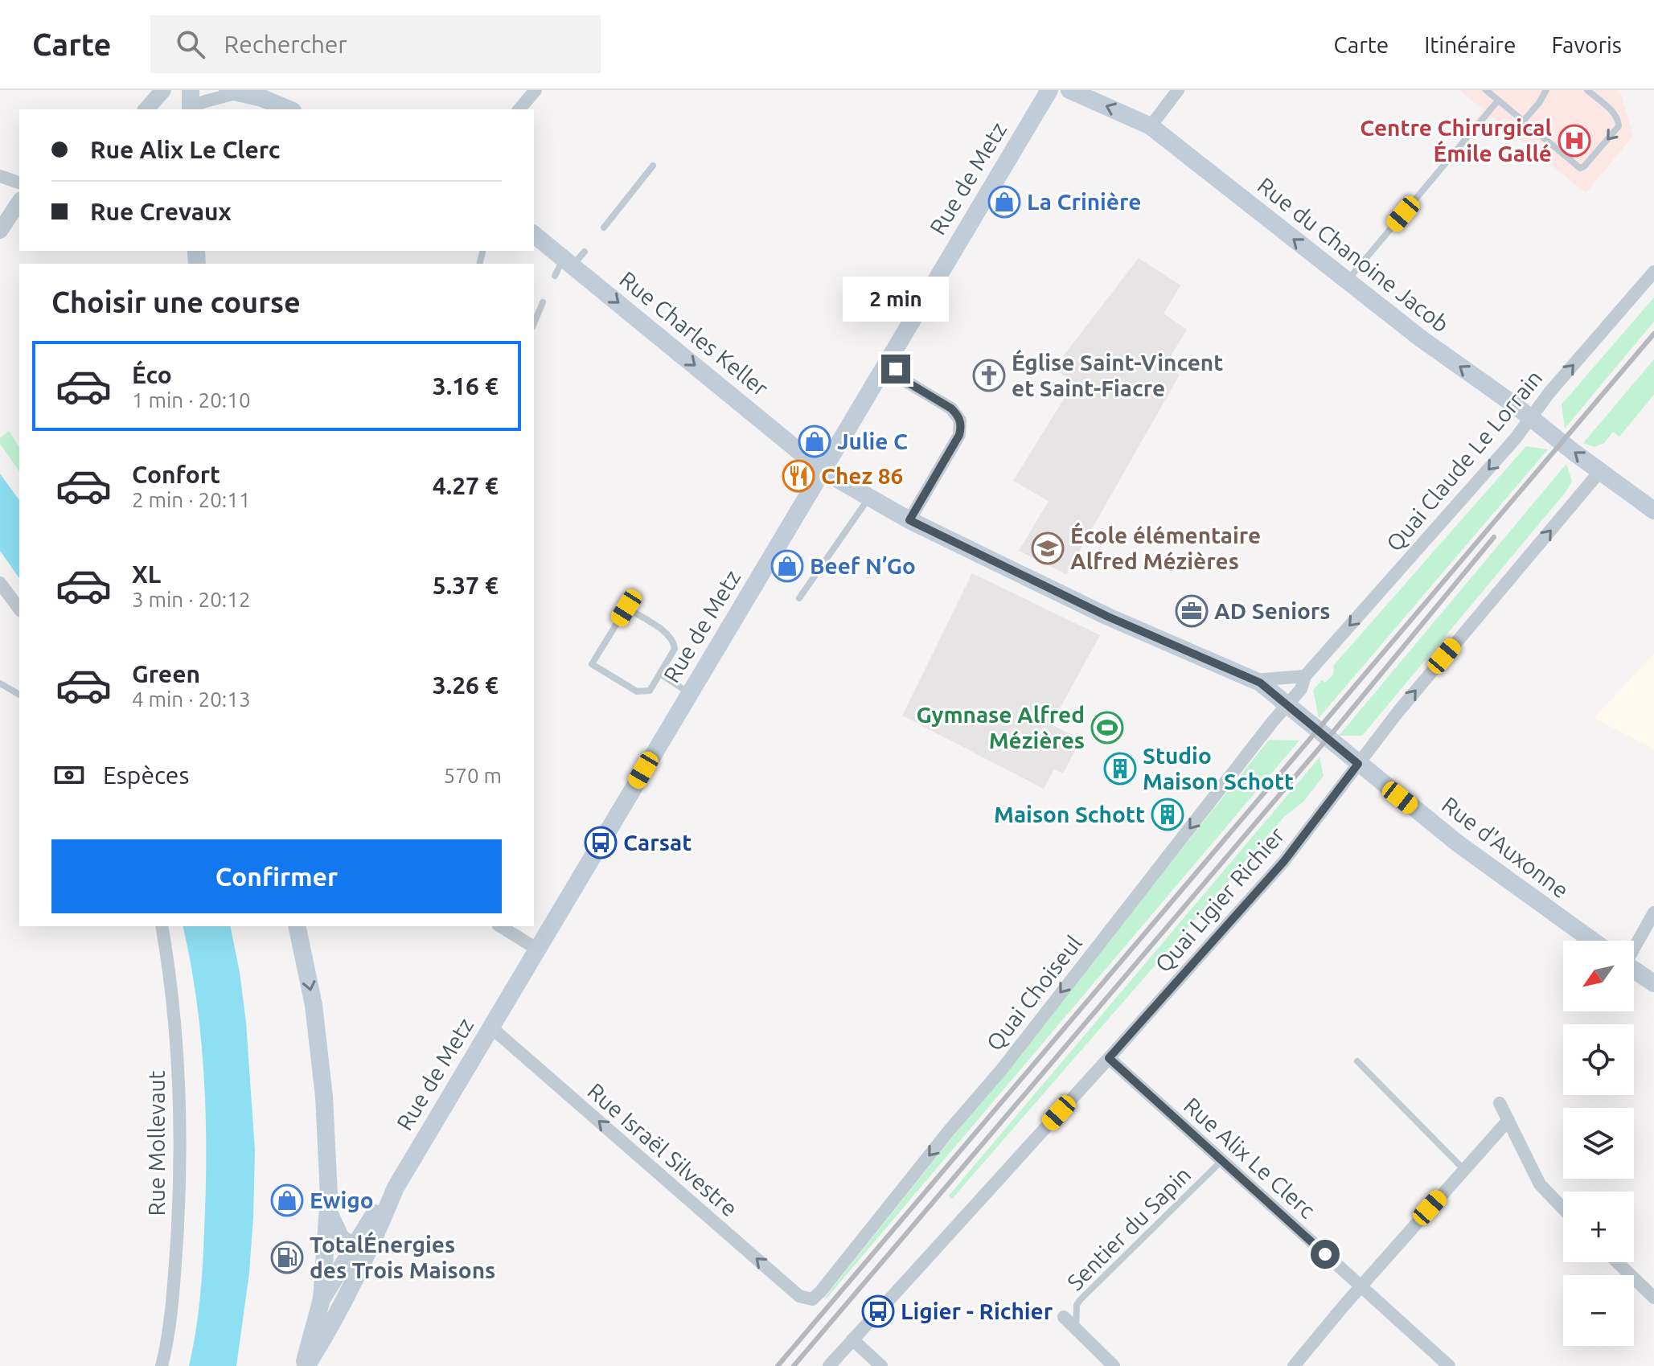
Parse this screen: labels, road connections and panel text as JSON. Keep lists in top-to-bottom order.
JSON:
{
  "streets": {
    "main road": [
      "Rue de Metz",
      "Rue du Chanoine Jacob",
      "Rue Charles Keller",
      "Rue d'Auxonne"
    ],
    "street": [
      "Quai Claude Le Lorrain",
      "Quai Ligier Richier",
      "Quai Choiseul",
      "Rue Mollevaut",
      "Rue Israël Silvestre",
      "Rue Alix Le Clerc"
    ],
    "lane": ["Sentier du Sapin"]
  },
  "crossings": [
    ["Rue de Metz", "Rue Charles Keller"],
    ["Rue de Metz", "Rue Israël Silvestre"],
    ["Rue du Chanoine Jacob", "Quai Claude Le Lorrain"],
    ["Rue du Chanoine Jacob", "Quai Ligier Richier"],
    ["Rue Charles Keller", "Rue d'Auxonne"],
    ["Quai Claude Le Lorrain", "Rue d'Auxonne"],
    ["Quai Claude Le Lorrain", "Quai Choiseul"],
    ["Rue d'Auxonne", "Quai Ligier Richier"],
    ["Rue d'Auxonne", "Quai Choiseul"],
    ["Quai Ligier Richier", "Rue Alix Le Clerc"],
    ["Quai Choiseul", "Rue Israël Silvestre"],
    ["Rue Alix Le Clerc", "Sentier du Sapin"]
  ],
  "one_way": [
    "Rue du Chanoine Jacob",
    "Rue Charles Keller",
    "Quai Choiseul",
    "Rue Israël Silvestre"
  ],
  "places": {
    "hospital": ["Centre Chirurgical Émile Gallé"],
    "shop": [
      "La Crinière",
      "Julie C",
      "Beef N’Go",
      "Ewigo"
    ],
    "church": ["Église Saint-Vincent et Saint-Fiacre"],
    "restaurant": ["Chez 86"],
    "school or university": ["École élémentaire Alfred Mézières"],
    "office": ["AD Seniors"],
    "sports": ["Gymnase Alfred Mézières"],
    "building": ["Studio Maison Schott", "Maison Schott"],
    "bus stop": ["Carsat", "Ligier - Richier"],
    "fuel station": ["TotalÉnergies des Trois Maisons"]
  },
  "north": "bottom left",
  "page": {
    "header": "Carte",
    "search": "Rechercher",
    "nav": ["Carte", "Itinéraire", "Favoris"],
    "banner": ["Rue Alix Le Clerc", "Rue Crevaux"],
    "heading": "Choisir une course",
    "bubble": "2 min",
    "list": [
      {
        "name": "Éco",
        "note": "1 min · 20:10",
        "value": "3.16 €"
      },
      {
        "name": "Confort",
        "note": "2 min · 20:11",
        "value": "4.27 €"
      },
      {
        "name": "XL",
        "note": "3 min · 20:12",
        "value": "5.37 €"
      },
      {
        "name": "Green",
        "note": "4 min · 20:13",
        "value": "3.26 €"
      }
    ],
    "pay": ["Espèces", "570 m"],
    "buttons": "Confirmer",
    "map_buttons": ["+", "−"]
  }
}
